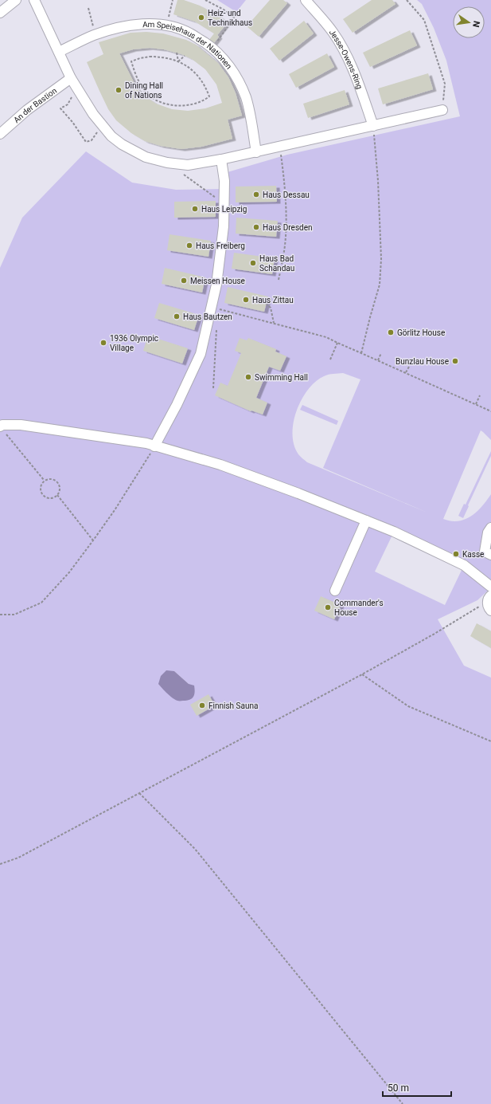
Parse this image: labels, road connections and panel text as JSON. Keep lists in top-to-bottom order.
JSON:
{
  "streets": {
    "street": ["Am Speisehaus der Nationen", "Jesse-Owens-Ring", "An der Bastion"]
  },
  "places": [
    "Heiz- und Technikhaus",
    "Dining Hall of Nations",
    "Haus Dessau",
    "Haus Leipzig",
    "Haus Dresden",
    "Haus Freiberg",
    "Haus Bad Schandau",
    "Meissen House",
    "Haus Zittau",
    "Haus Bautzen",
    "Görlitz House",
    "1936 Olympic Village",
    "Bunzlau House",
    "Swimming Hall",
    "Kasse",
    "Commander's House",
    "Finnish Sauna"
  ],
  "scale_bar": "50 m",
  "north": "right"
}
